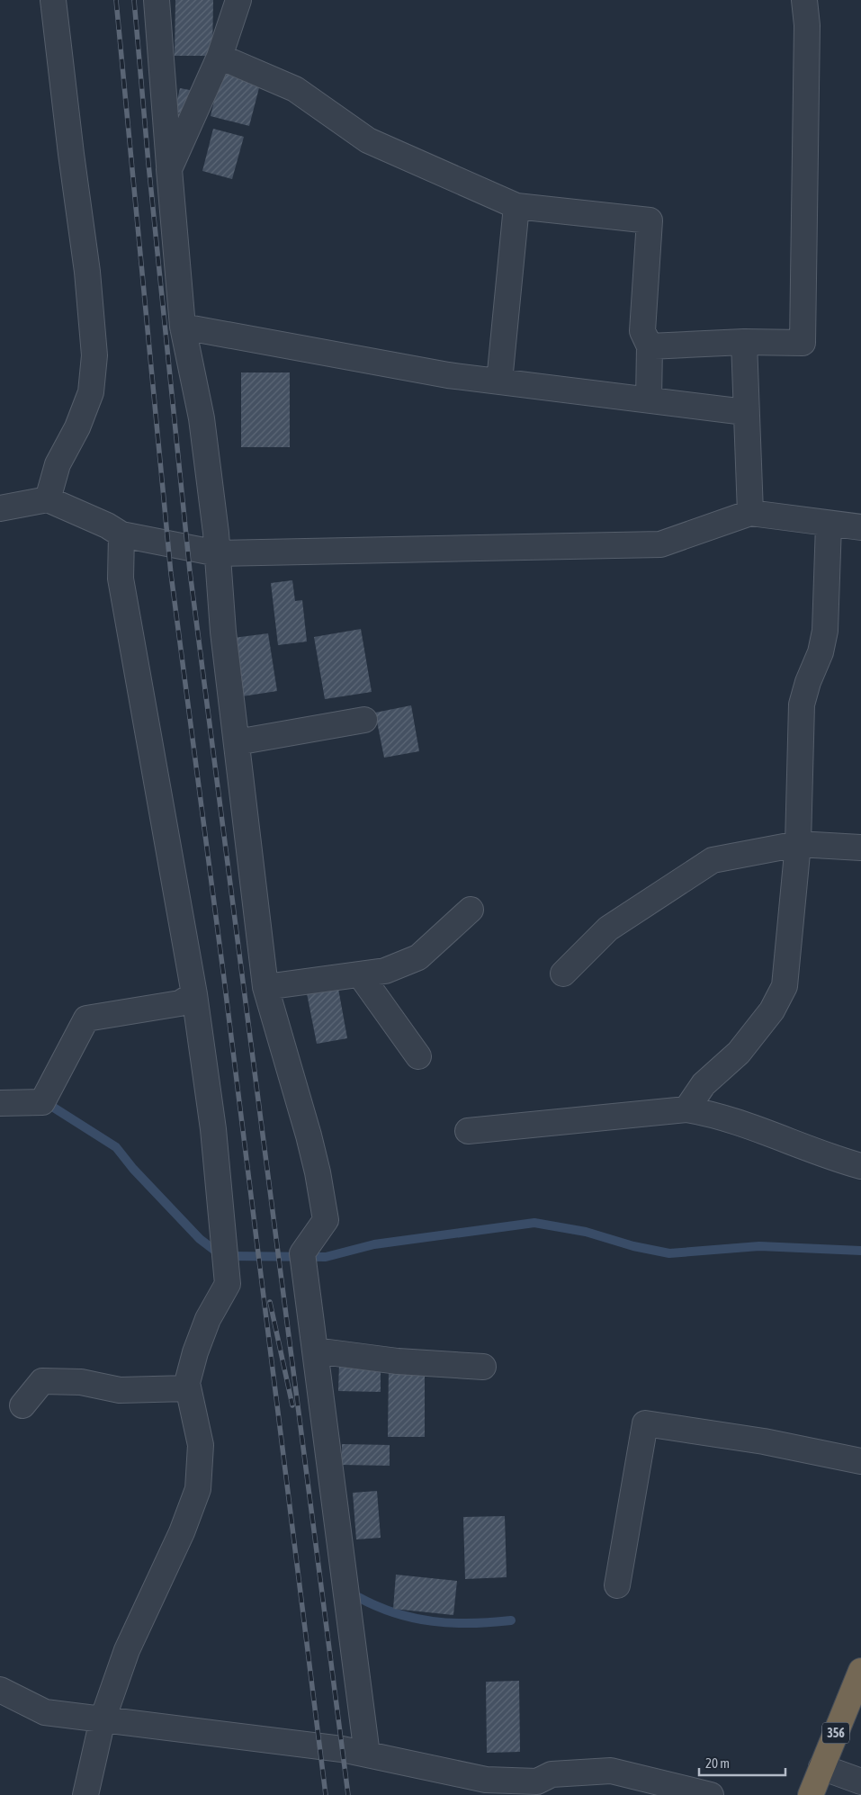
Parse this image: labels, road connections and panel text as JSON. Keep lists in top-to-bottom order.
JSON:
{
  "streets": {
    "highway": ["356"]
  },
  "scale_bar": "20 m"
}
